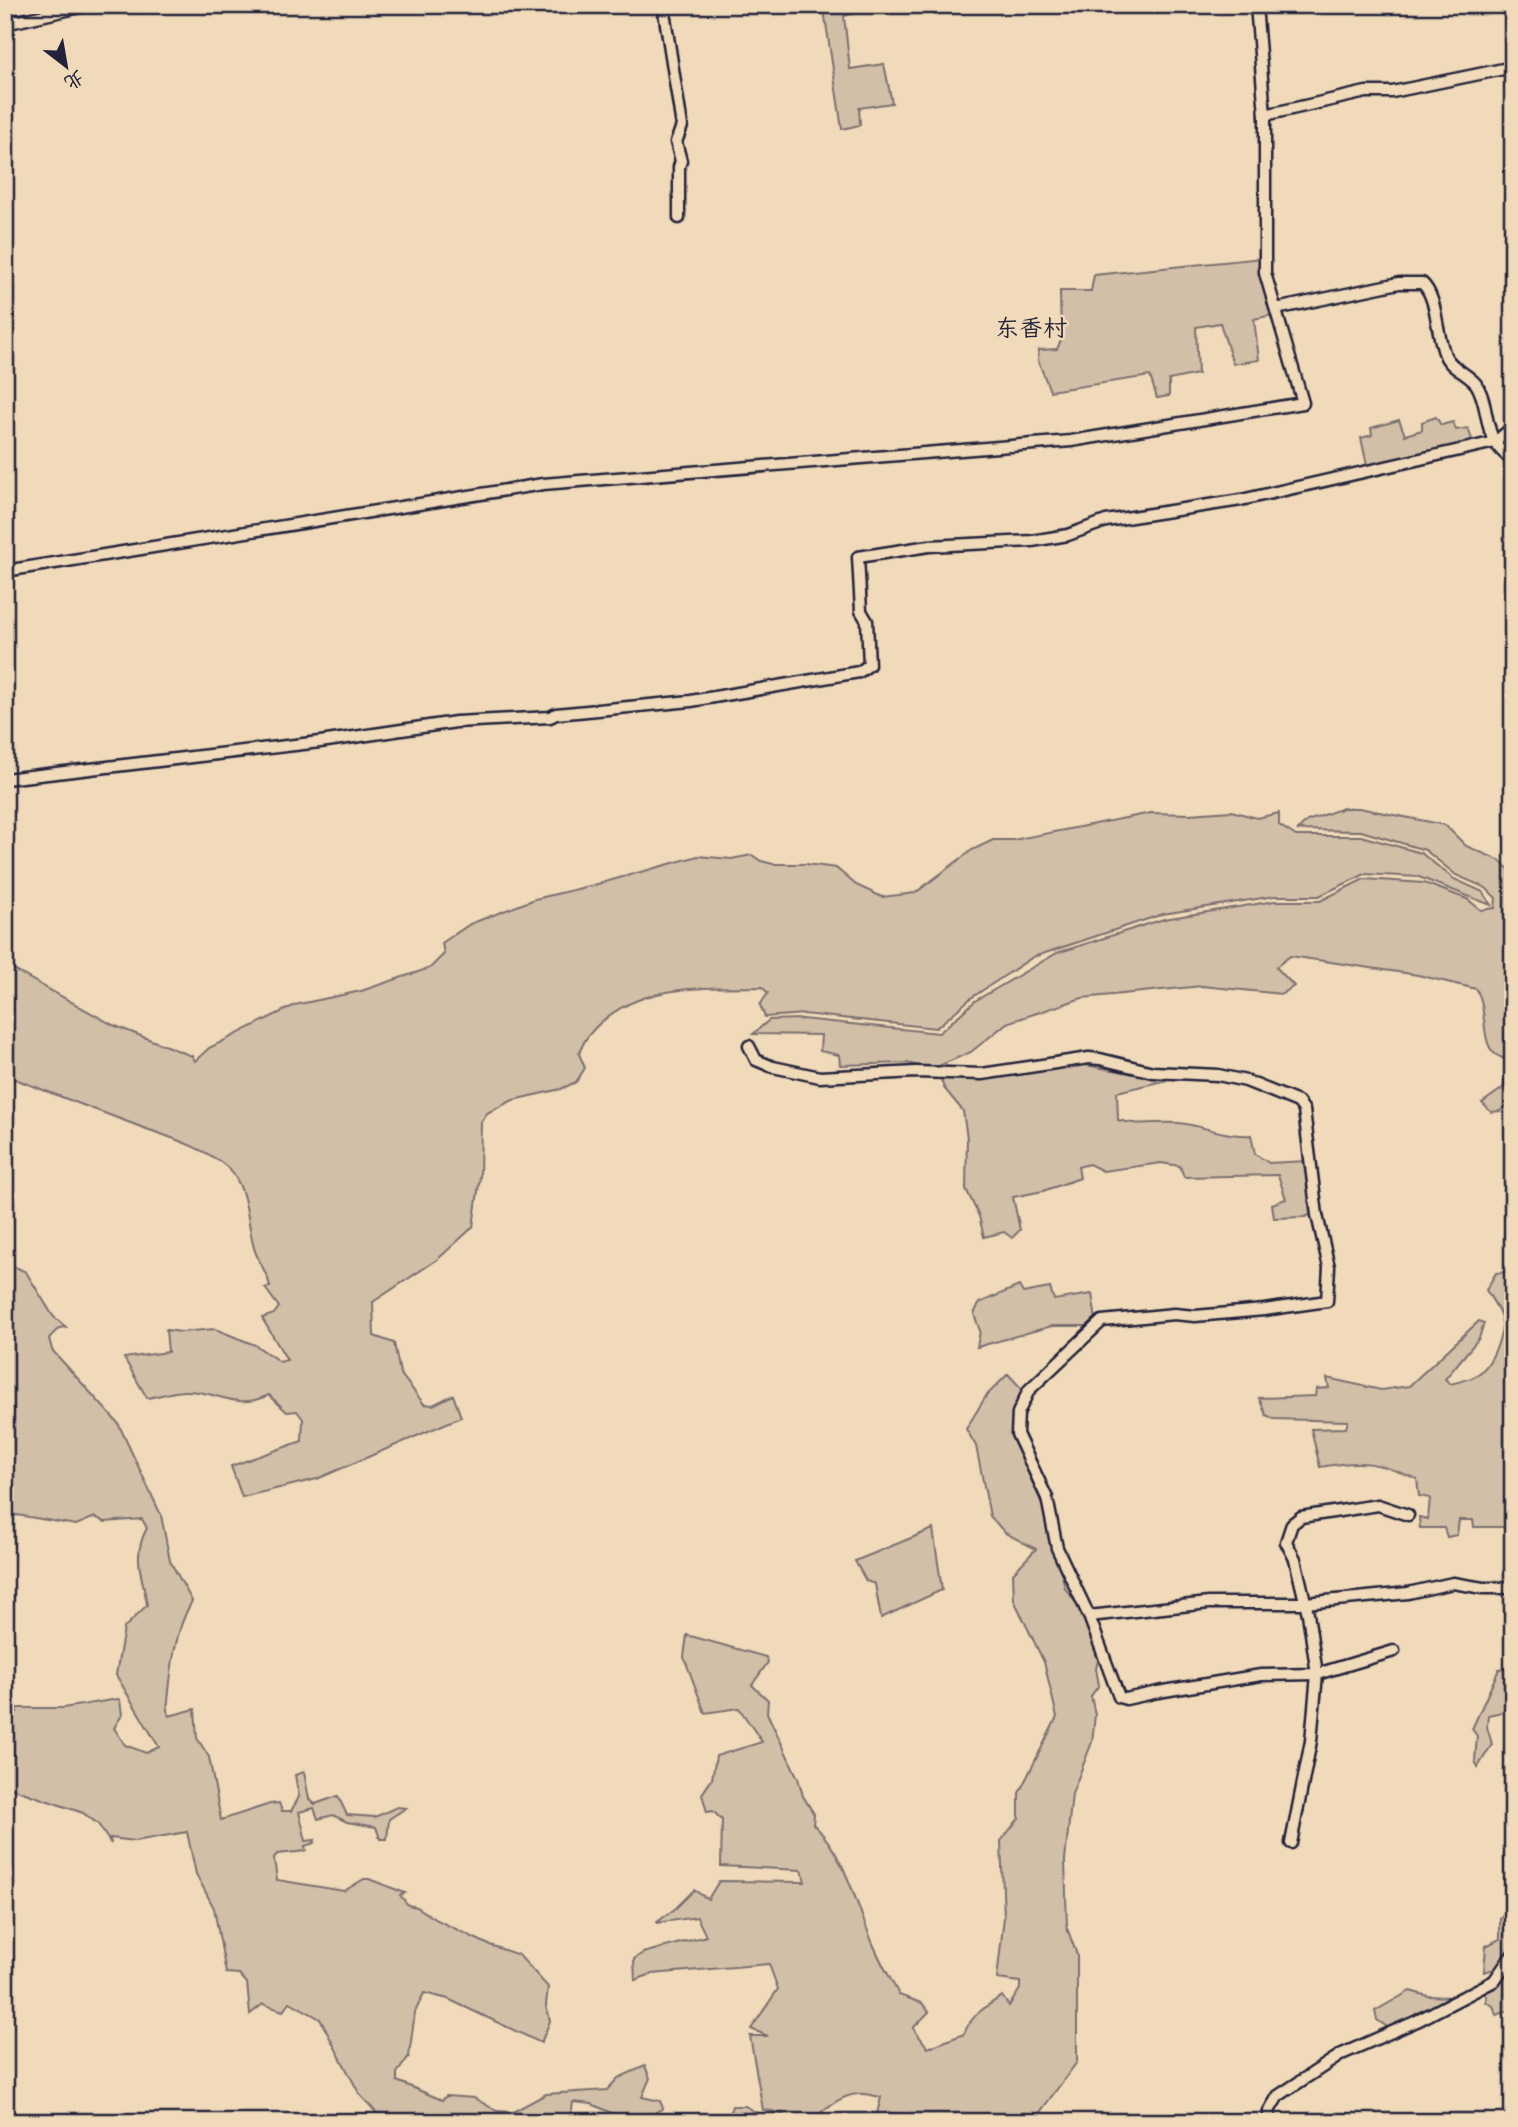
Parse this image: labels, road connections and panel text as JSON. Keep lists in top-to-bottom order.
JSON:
{
  "districts": ["东香村"],
  "north": "bottom right"
}
